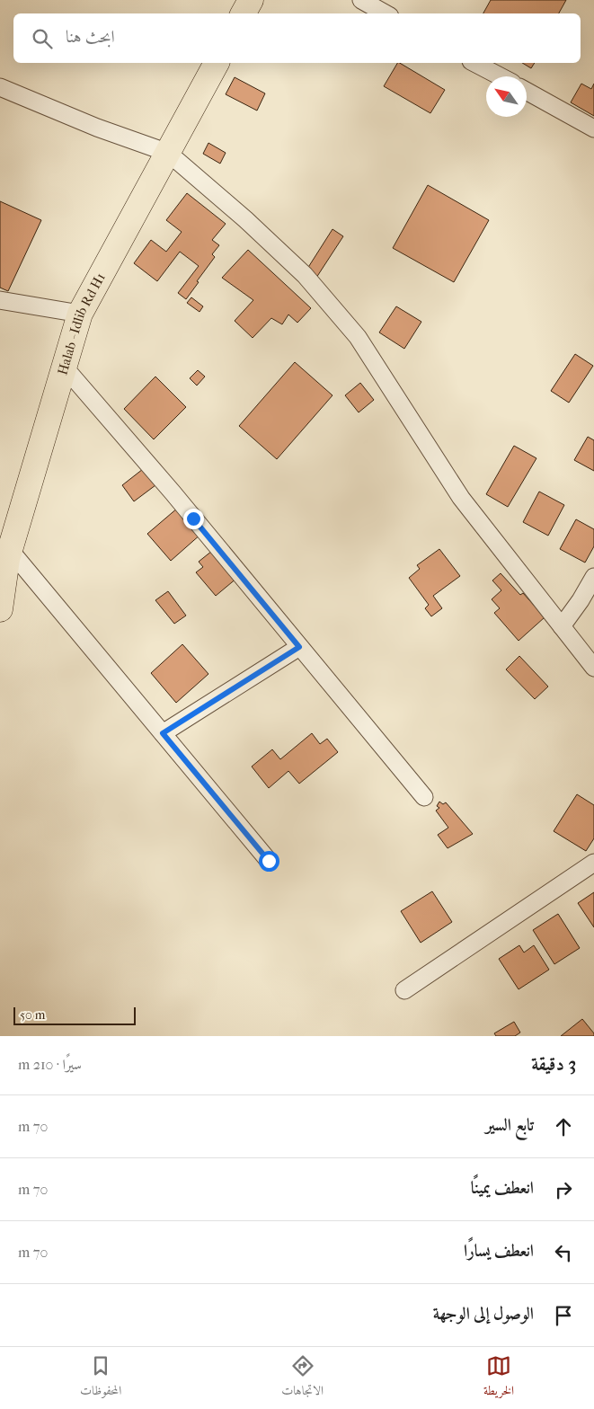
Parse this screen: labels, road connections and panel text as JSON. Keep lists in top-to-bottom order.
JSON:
{
  "streets": {
    "highway": ["Halab - Idlib Rd H1"]
  },
  "scale_bar": "50 m",
  "north": "top left",
  "page": {
    "search": "ابحث هنا",
    "scale": "50 m",
    "heading": ["3 دقيقة", "سيرًا · 210 m"],
    "list": [
      ["تابع السير", "70 m"],
      ["انعطف يمينًا", "70 m"],
      ["انعطف يسارًا", "70 m"],
      "الوصول إلى الوجهة"
    ],
    "nav": ["الخريطة", "الاتجاهات", "المحفوظات"]
  }
}
